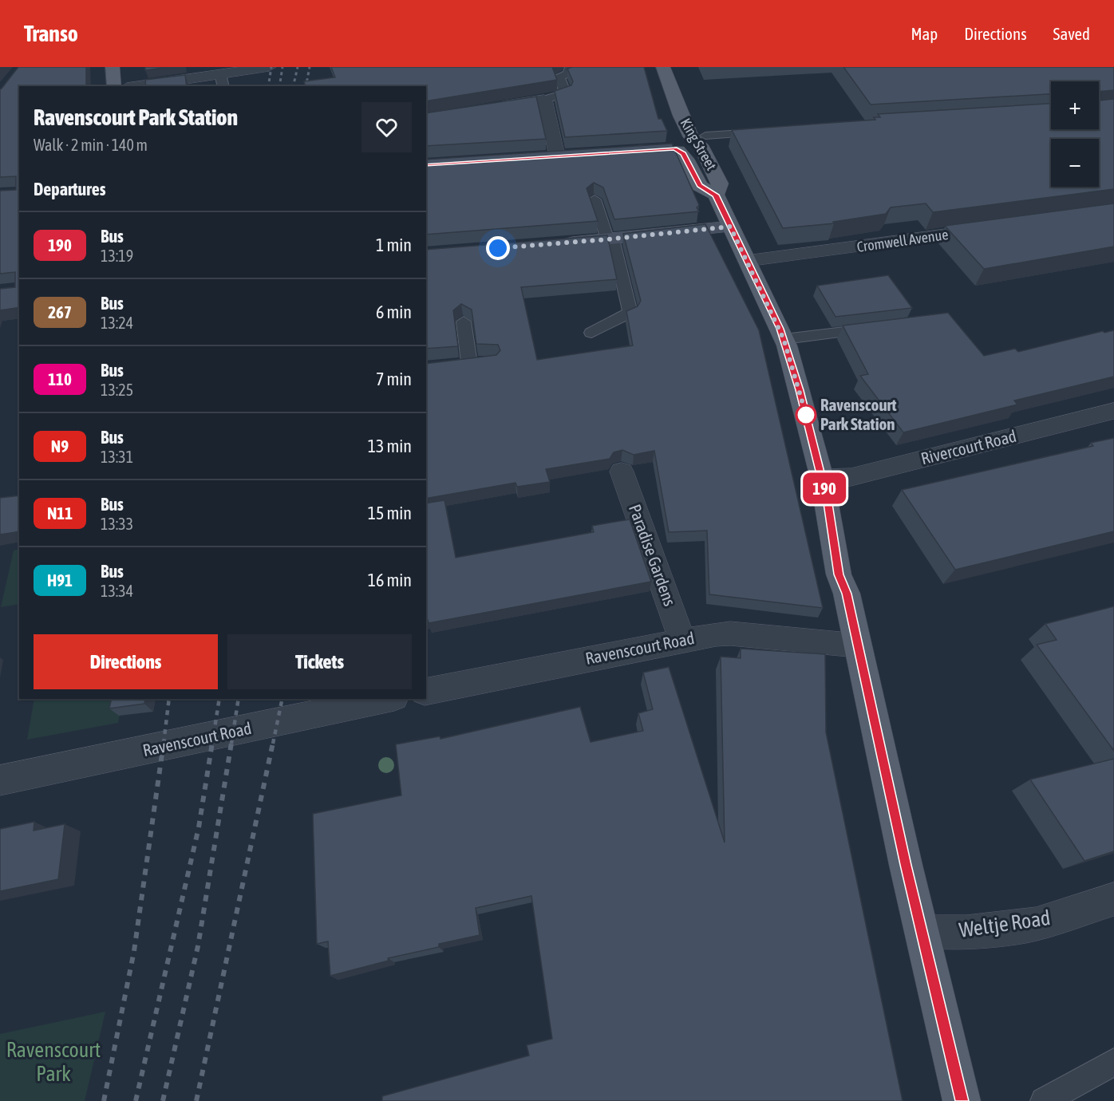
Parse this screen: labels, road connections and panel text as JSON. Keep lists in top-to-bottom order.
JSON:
{
  "streets": {
    "main road": ["King Street"],
    "street": [
      "Cromwell Avenue",
      "Rivercourt Road",
      "Paradise Gardens",
      "Ravenscourt Road",
      "Weltje Road"
    ]
  },
  "crossings": [
    ["King Street", "Cromwell Avenue"],
    ["King Street", "Rivercourt Road"],
    ["King Street", "Ravenscourt Road"],
    ["King Street", "Weltje Road"],
    ["Paradise Gardens", "Ravenscourt Road"]
  ],
  "parks": ["Ravenscourt Park"],
  "places": ["Ravenscourt Park Station"],
  "lines": ["bus line 190"],
  "page": {
    "header": "Transo",
    "nav": ["Map", "Directions", "Saved"],
    "on_map": "190",
    "map_buttons": ["+", "−"],
    "heading": [
      ["Ravenscourt Park Station", "Walk · 2 min · 140 m"],
      "Departures"
    ],
    "list": [
      {
        "mark": "190",
        "name": "Bus",
        "note": "13:19",
        "value": "1 min"
      },
      {
        "mark": "267",
        "name": "Bus",
        "note": "13:24",
        "value": "6 min"
      },
      {
        "mark": "110",
        "name": "Bus",
        "note": "13:25",
        "value": "7 min"
      },
      {
        "mark": "N9",
        "name": "Bus",
        "note": "13:31",
        "value": "13 min"
      },
      {
        "mark": "N11",
        "name": "Bus",
        "note": "13:33",
        "value": "15 min"
      },
      {
        "mark": "H91",
        "name": "Bus",
        "note": "13:34",
        "value": "16 min"
      }
    ],
    "buttons": ["Directions", "Tickets"]
  }
}
